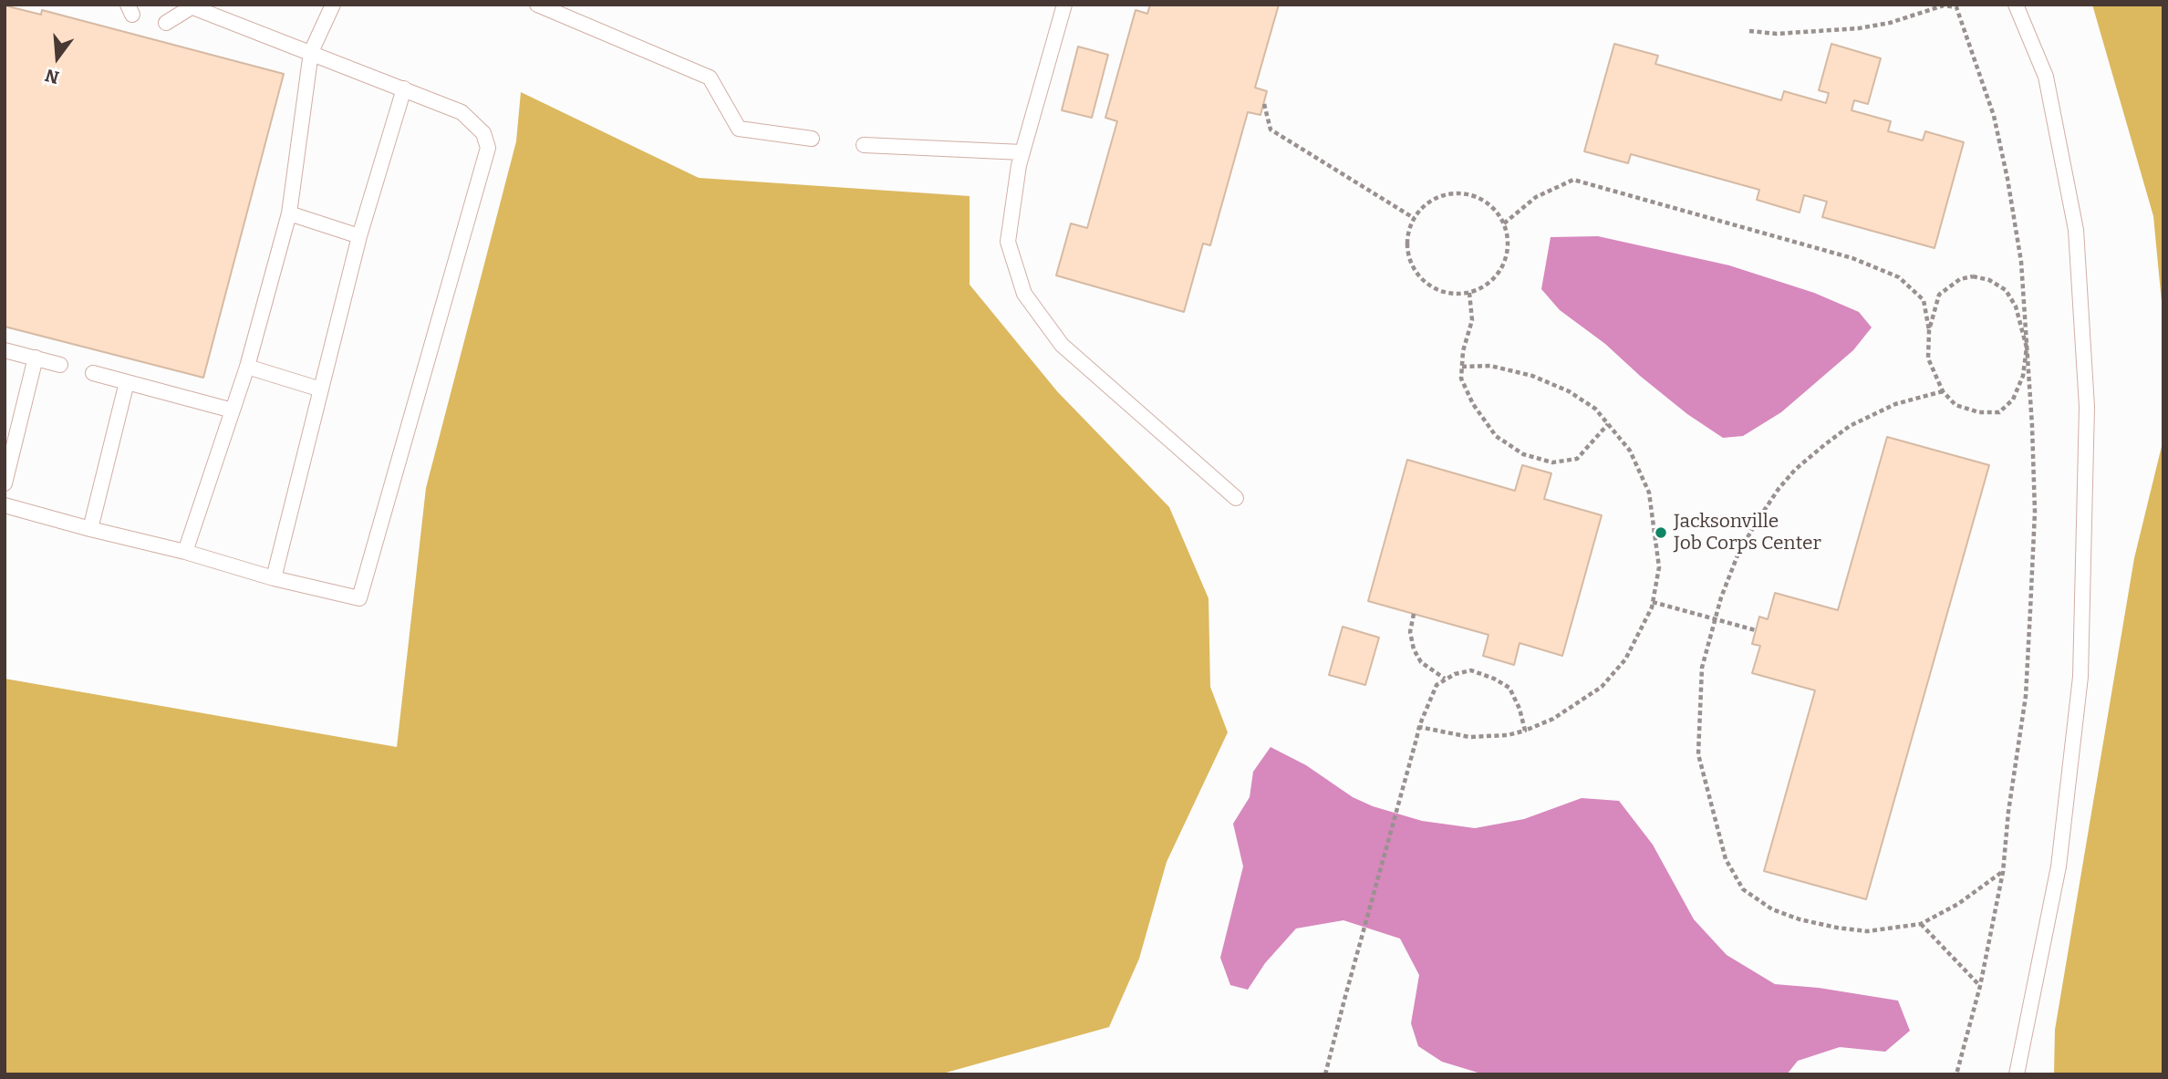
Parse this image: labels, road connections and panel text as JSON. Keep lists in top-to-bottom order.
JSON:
{
  "places": ["Jacksonville Job Corps Center"],
  "north": "bottom"
}
